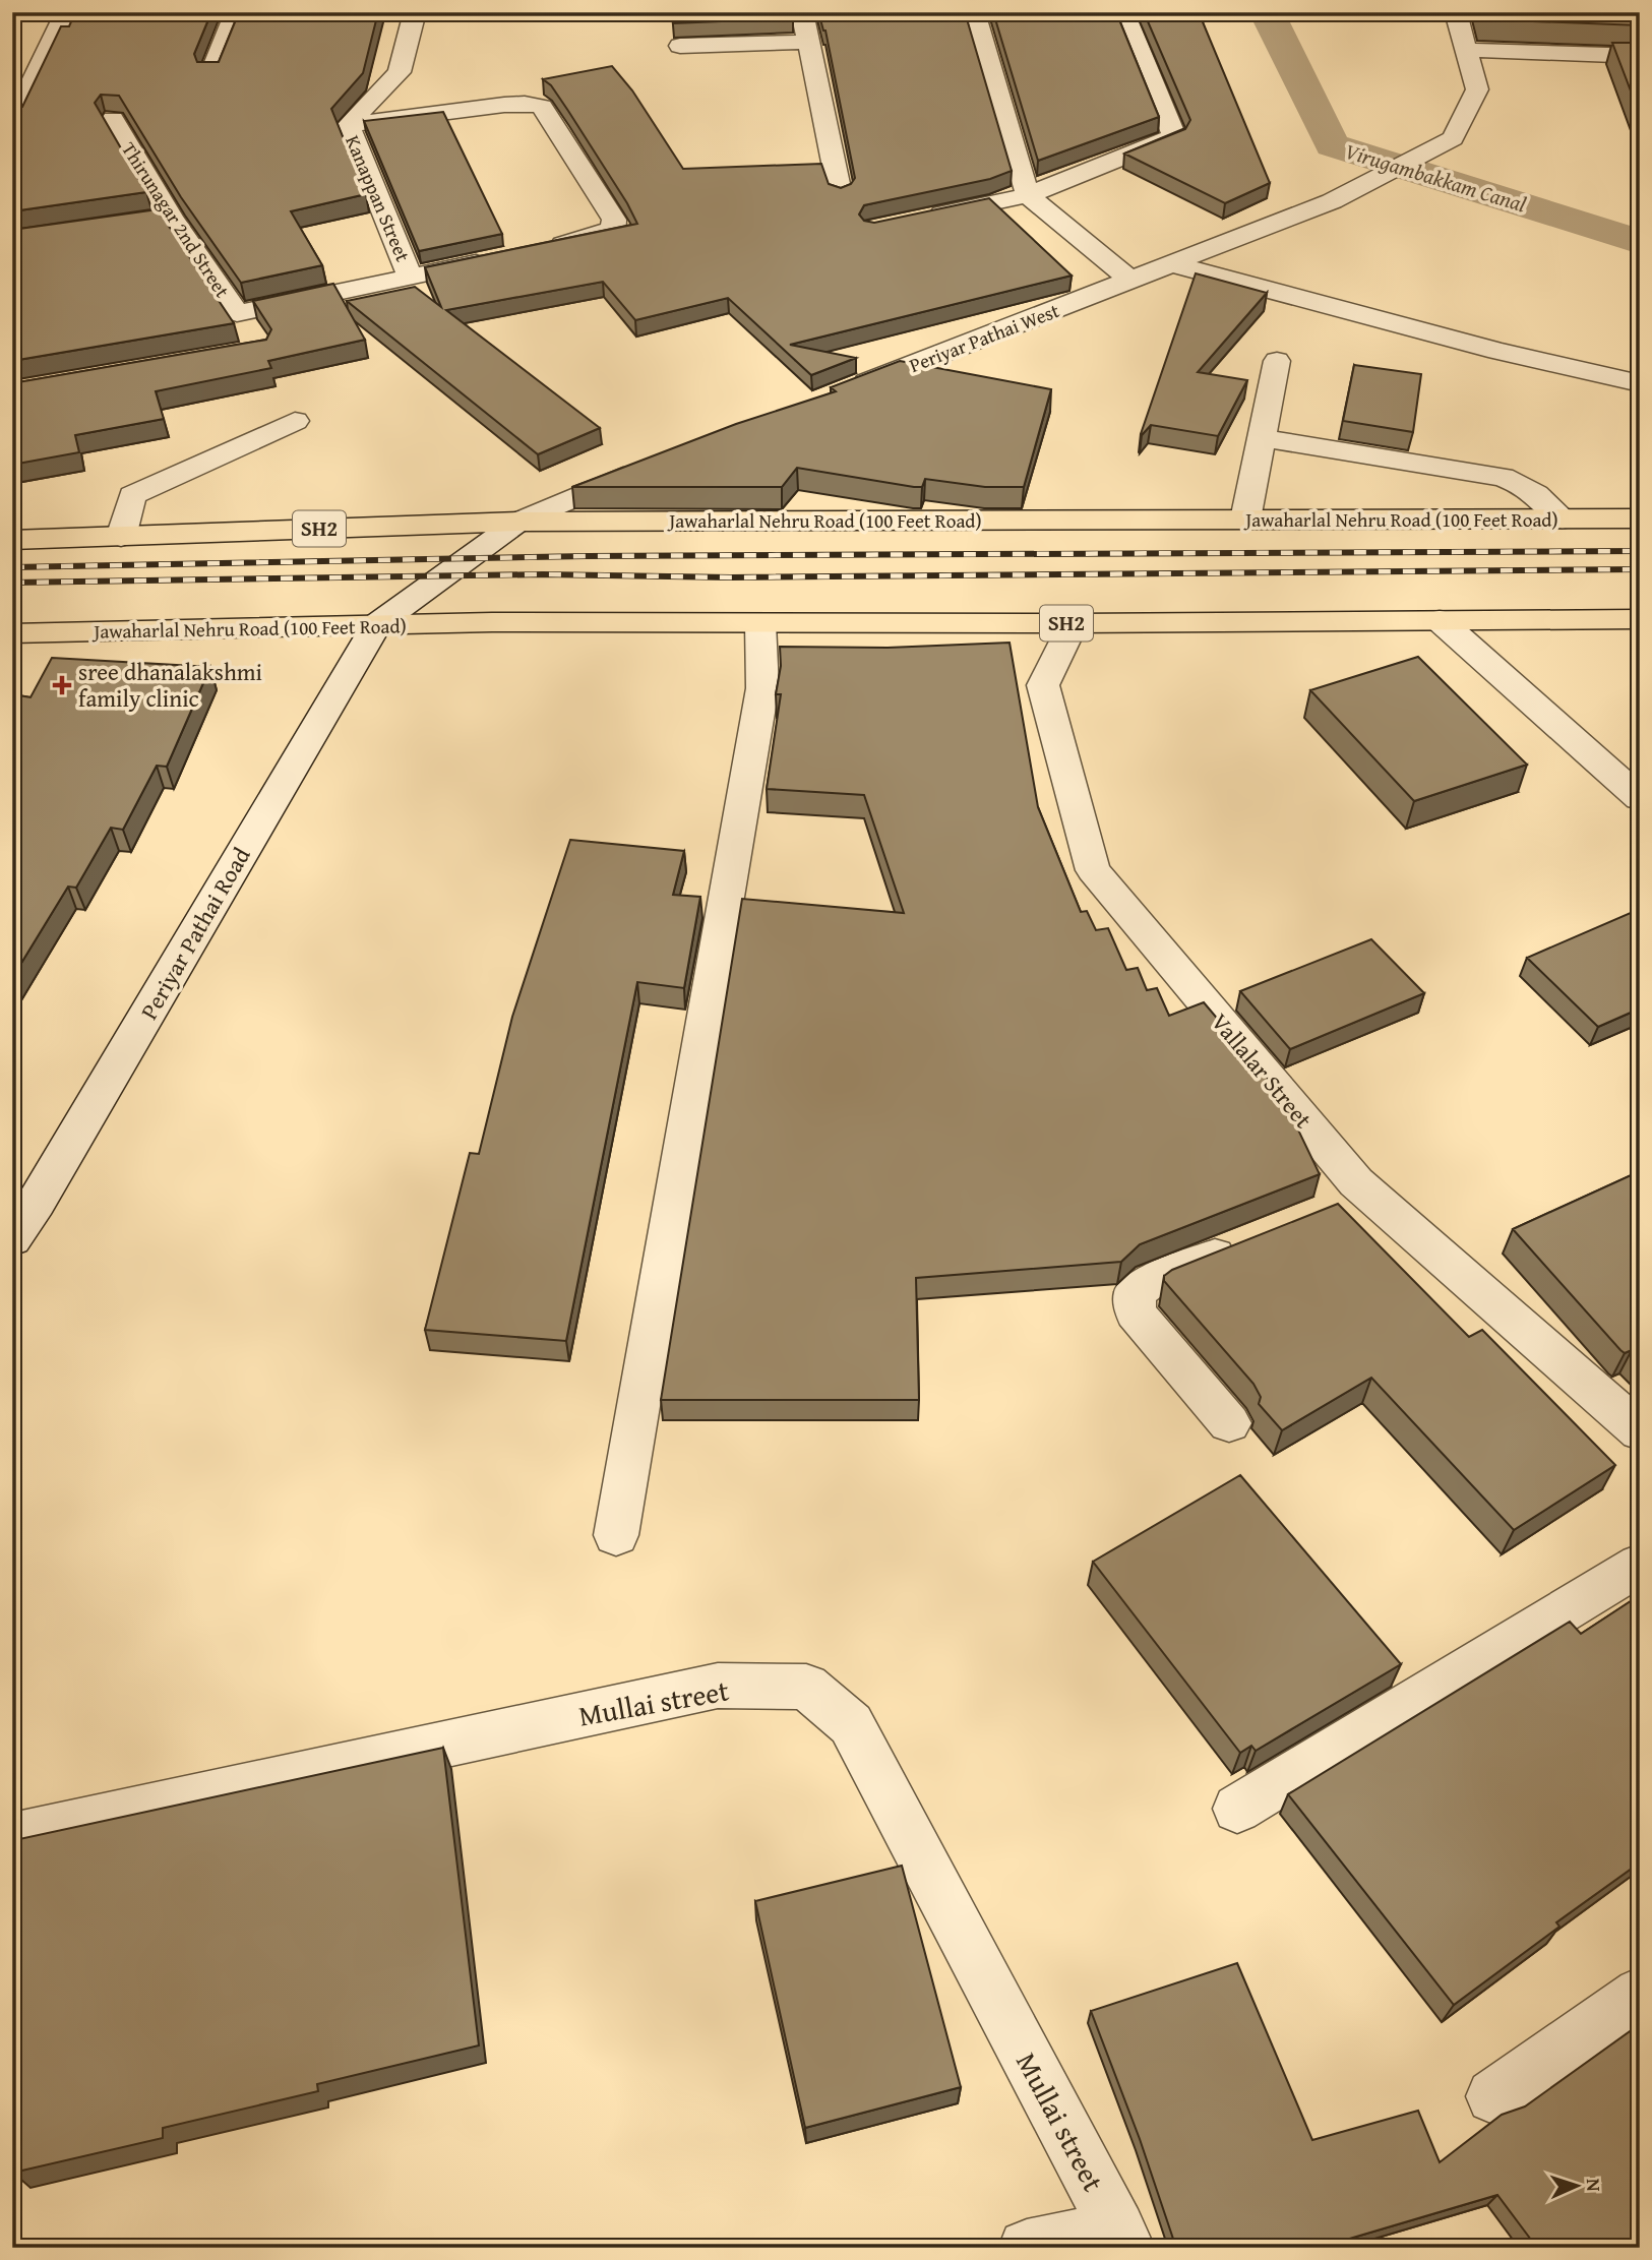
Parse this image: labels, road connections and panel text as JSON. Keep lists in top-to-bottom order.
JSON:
{
  "streets": {
    "main road": ["Jawaharlal Nehru Road (100 Feet Road)", "SH2"],
    "street": [
      "Kanappan Street",
      "Thirunagar 2nd Street",
      "Periyar Pathai West",
      "Periyar Pathai Road",
      "Vallalar Street",
      "Mullai street"
    ]
  },
  "crossings": [
    ["Kanappan Street", "Thirunagar 2nd Street"],
    ["Jawaharlal Nehru Road (100 Feet Road)", "Periyar Pathai Road"],
    ["Jawaharlal Nehru Road (100 Feet Road)", "Vallalar Street"]
  ],
  "water": ["Virugambakkam Canal"],
  "places": {
    "health": ["sree dhanalakshmi family clinic"]
  },
  "north": "right"
}
